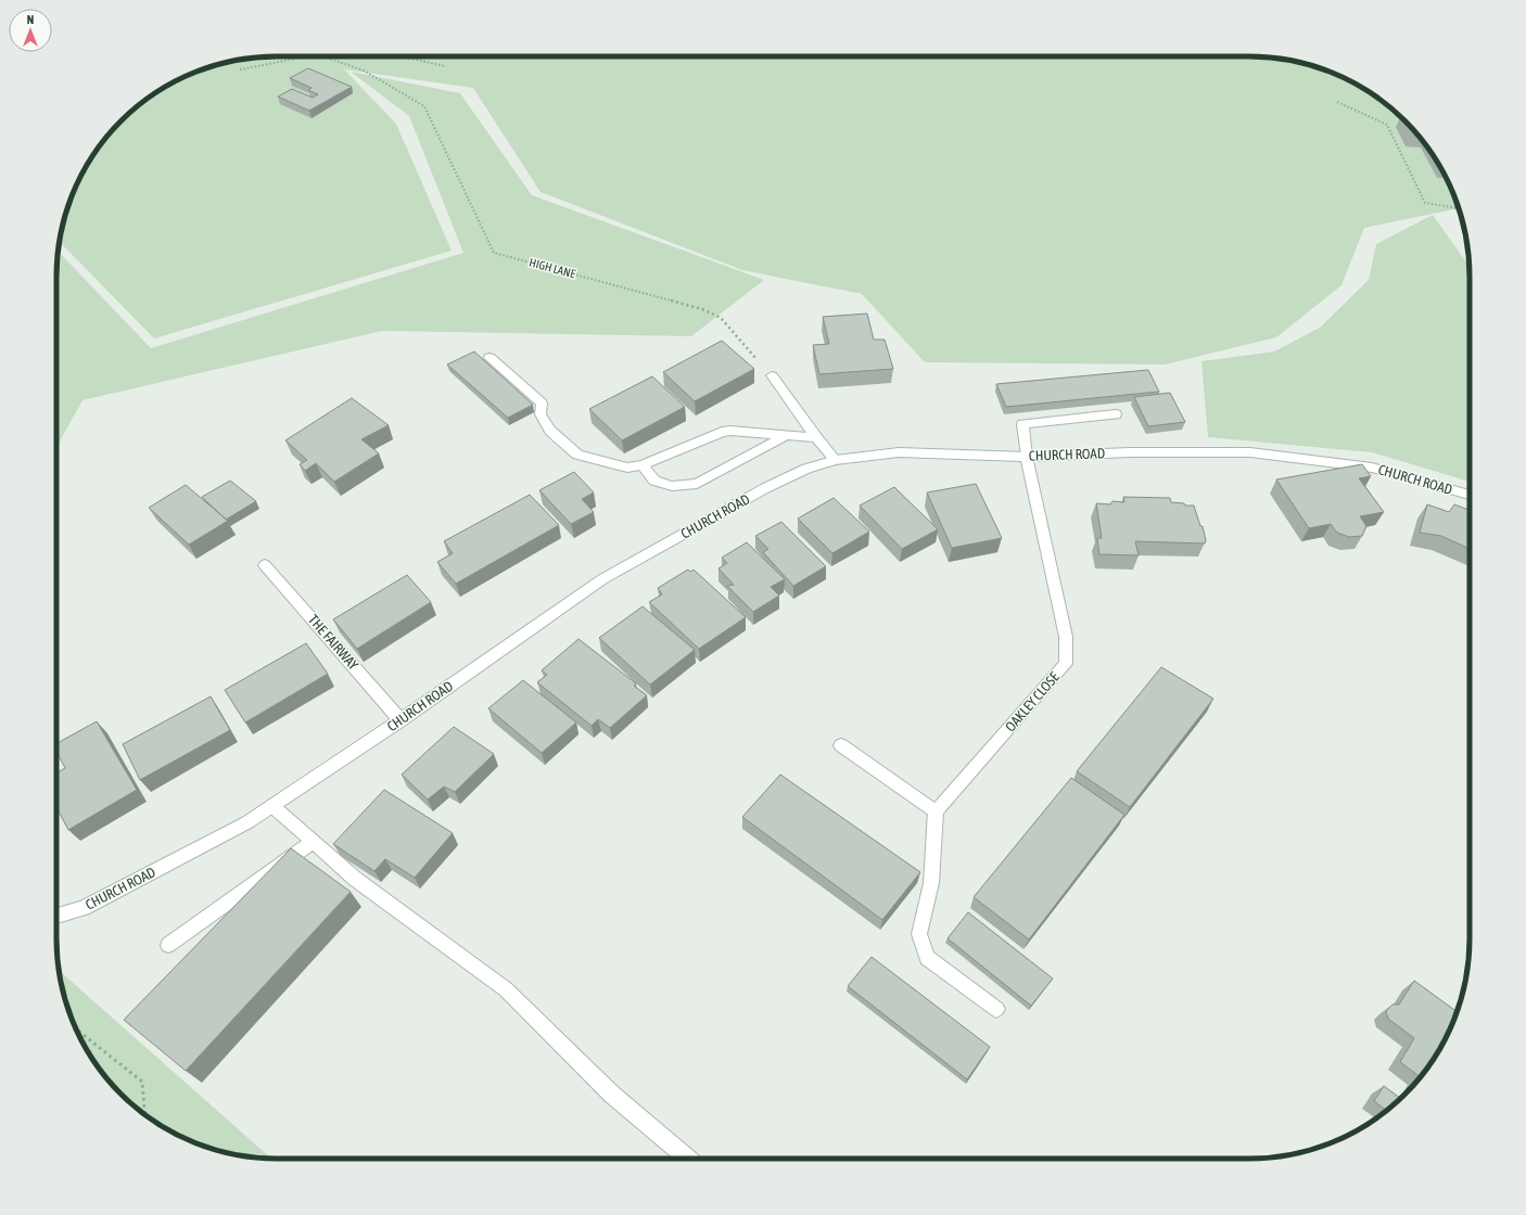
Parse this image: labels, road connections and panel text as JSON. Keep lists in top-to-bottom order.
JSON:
{
  "streets": {
    "street": ["CHURCH ROAD", "THE FAIRWAY", "OAKLEY CLOSE"],
    "path": ["HIGH LANE"]
  },
  "crossings": [
    ["CHURCH ROAD", "THE FAIRWAY"],
    ["CHURCH ROAD", "OAKLEY CLOSE"]
  ],
  "north": "top"
}
